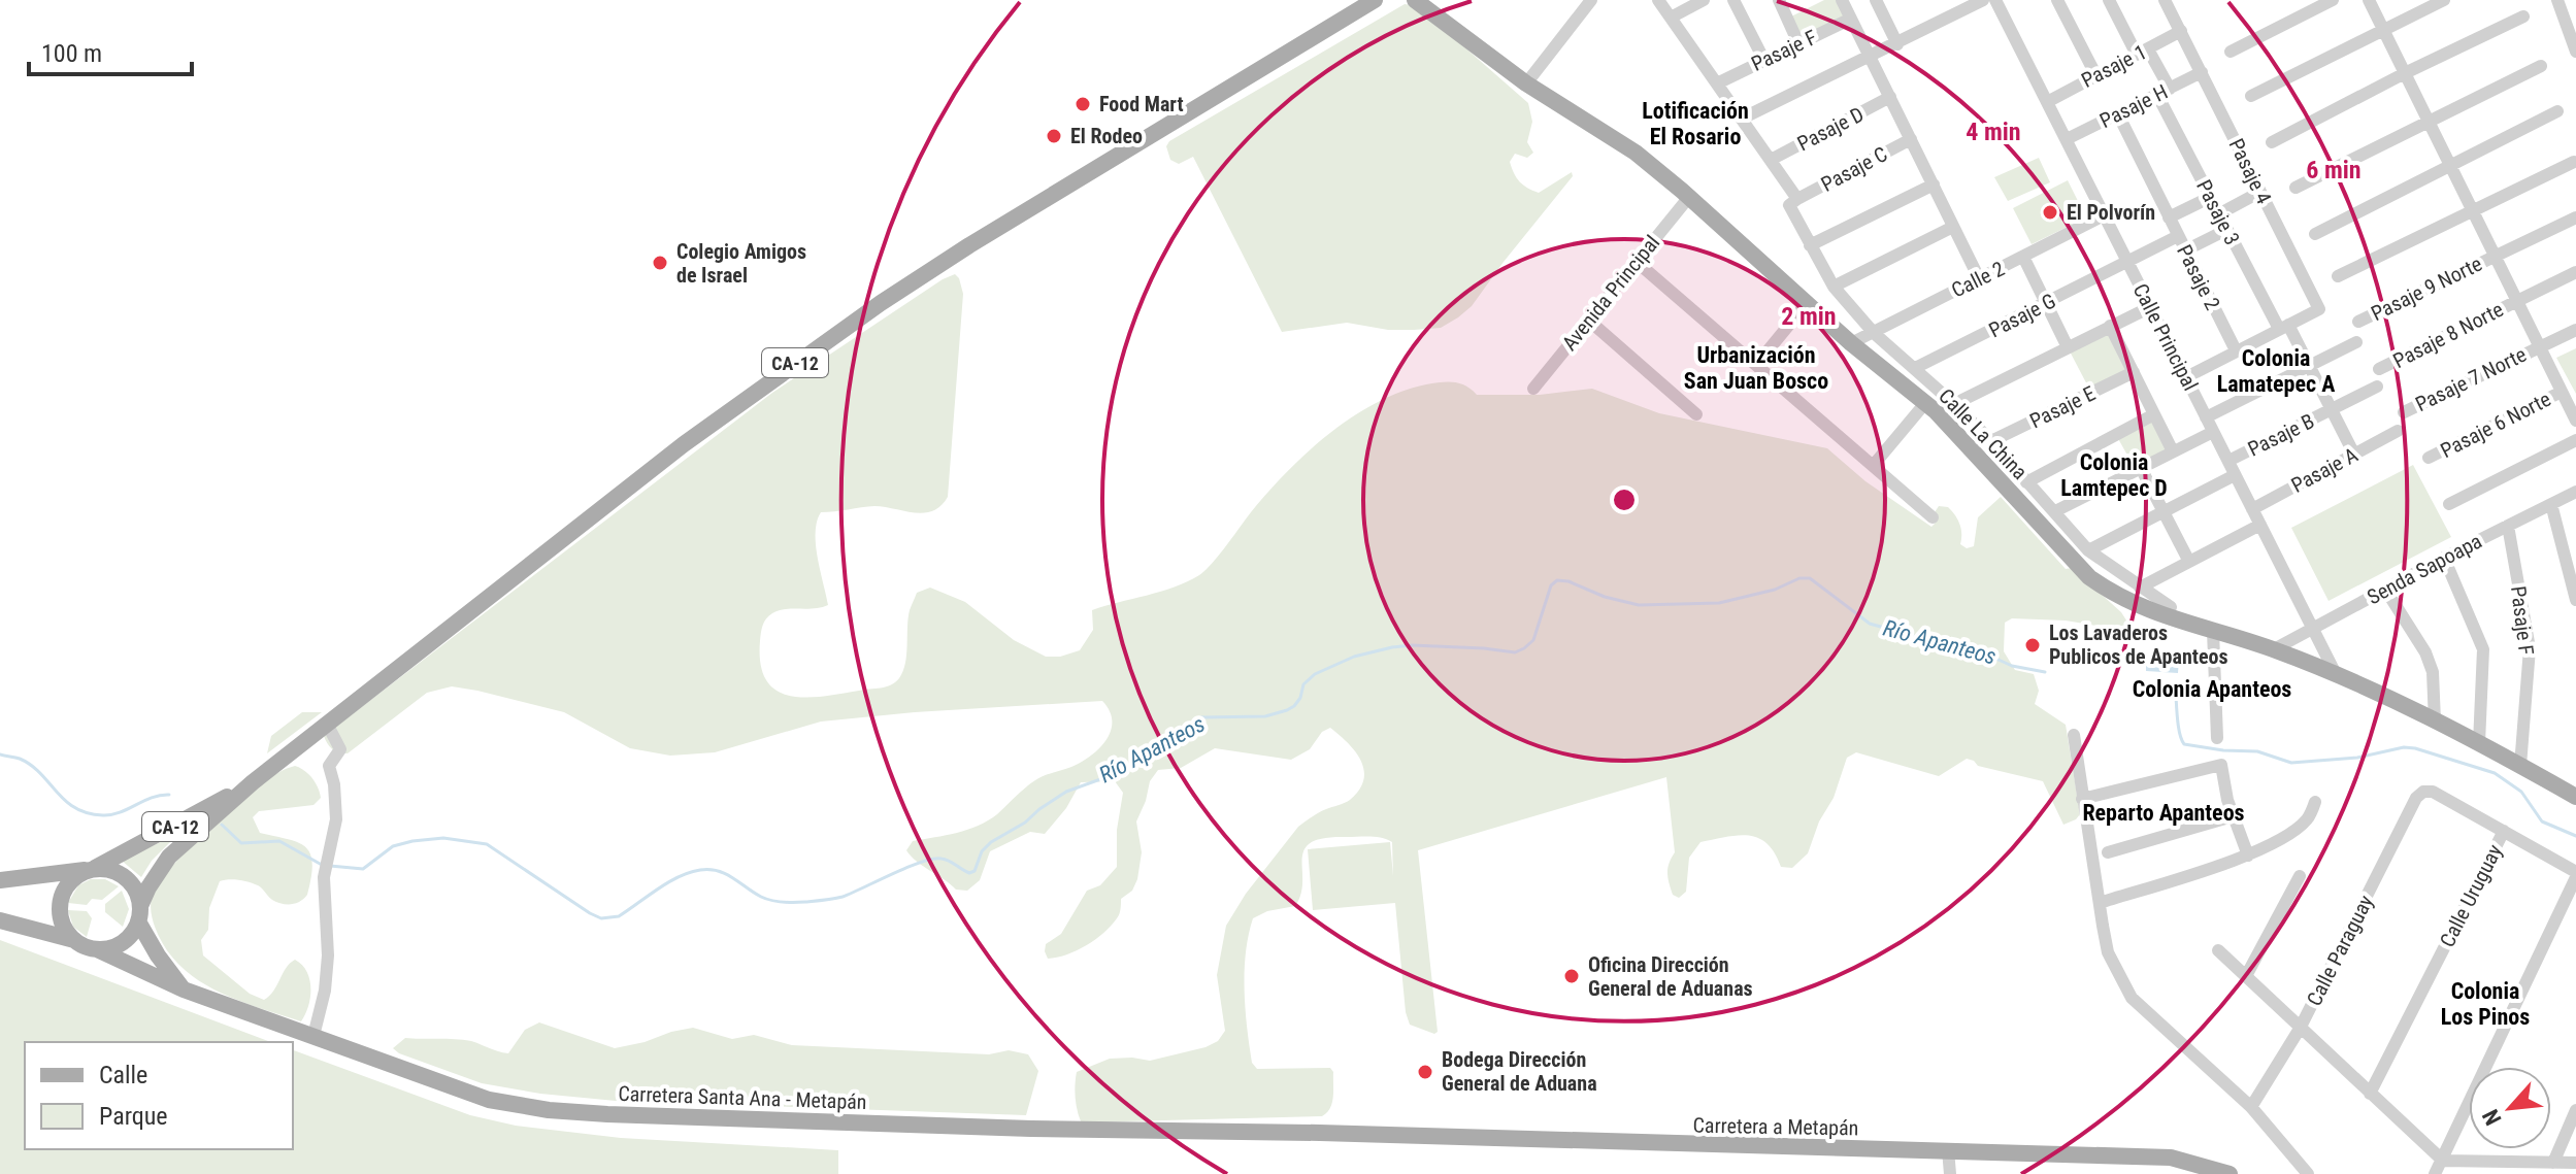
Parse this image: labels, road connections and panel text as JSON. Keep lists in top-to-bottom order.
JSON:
{
  "streets": {
    "main road": [
      "CA-12",
      "Calle La China",
      "Carretera Santa Ana - Metapán",
      "Carretera a Metapán"
    ],
    "street": [
      "Pasaje F",
      "Pasaje 1",
      "Pasaje H",
      "Pasaje D",
      "Pasaje C",
      "Pasaje 4",
      "Pasaje 3",
      "Pasaje 2",
      "Calle 2",
      "Pasaje 9 Norte",
      "Avenida Principal",
      "Pasaje G",
      "Pasaje 8 Norte",
      "Calle Principal",
      "Pasaje 7 Norte",
      "Pasaje E",
      "Pasaje 6 Norte",
      "Pasaje B",
      "Pasaje A",
      "Senda Sapoapa",
      "Calle Uruguay",
      "Calle Paraguay"
    ]
  },
  "crossings": [
    ["Pasaje F", "Calle La China"],
    ["Pasaje F", "Senda Sapoapa"],
    ["Pasaje 1", "Pasaje 4"],
    ["Pasaje 1", "Pasaje 3"],
    ["Pasaje 1", "Calle Principal"],
    ["Pasaje H", "Pasaje 4"],
    ["Pasaje H", "Pasaje 3"],
    ["Pasaje H", "Pasaje 2"],
    ["Pasaje H", "Calle Principal"],
    ["Pasaje 4", "Pasaje 3"],
    ["Pasaje 3", "Pasaje B"],
    ["Pasaje 3", "Pasaje A"],
    ["Calle 2", "Calle Principal"],
    ["Calle 2", "Calle La China"],
    ["Avenida Principal", "Calle La China"],
    ["Pasaje G", "Calle Principal"],
    ["Calle Principal", "Calle La China"],
    ["Calle Principal", "Pasaje B"],
    ["Calle Principal", "Pasaje A"],
    ["Calle Principal", "Senda Sapoapa"],
    ["CA-12", "Carretera Santa Ana - Metapán"],
    ["Calle La China", "Senda Sapoapa"],
    ["Calle Uruguay", "Calle Paraguay"],
    ["Carretera Santa Ana - Metapán", "Carretera a Metapán"]
  ],
  "districts": [
    "Lotificación El Rosario",
    "Urbanización San Juan Bosco",
    "Colonia Lamatepec A",
    "Colonia Lamtepec D",
    "Colonia Apanteos",
    "Reparto Apanteos",
    "Colonia Los Pinos"
  ],
  "water": ["Río Apanteos"],
  "places": [
    "Food Mart",
    "El Rodeo",
    "El Polvorín",
    "Colegio Amigos de Israel",
    "Los Lavaderos Publicos de Apanteos",
    "Oficina Dirección General de Aduanas",
    "Bodega Dirección General de Aduana"
  ],
  "legend": ["Calle", "Parque"],
  "scale_bar": "100 m",
  "north": "bottom left",
  "rings": ["4 min", "6 min", "2 min"]
}
